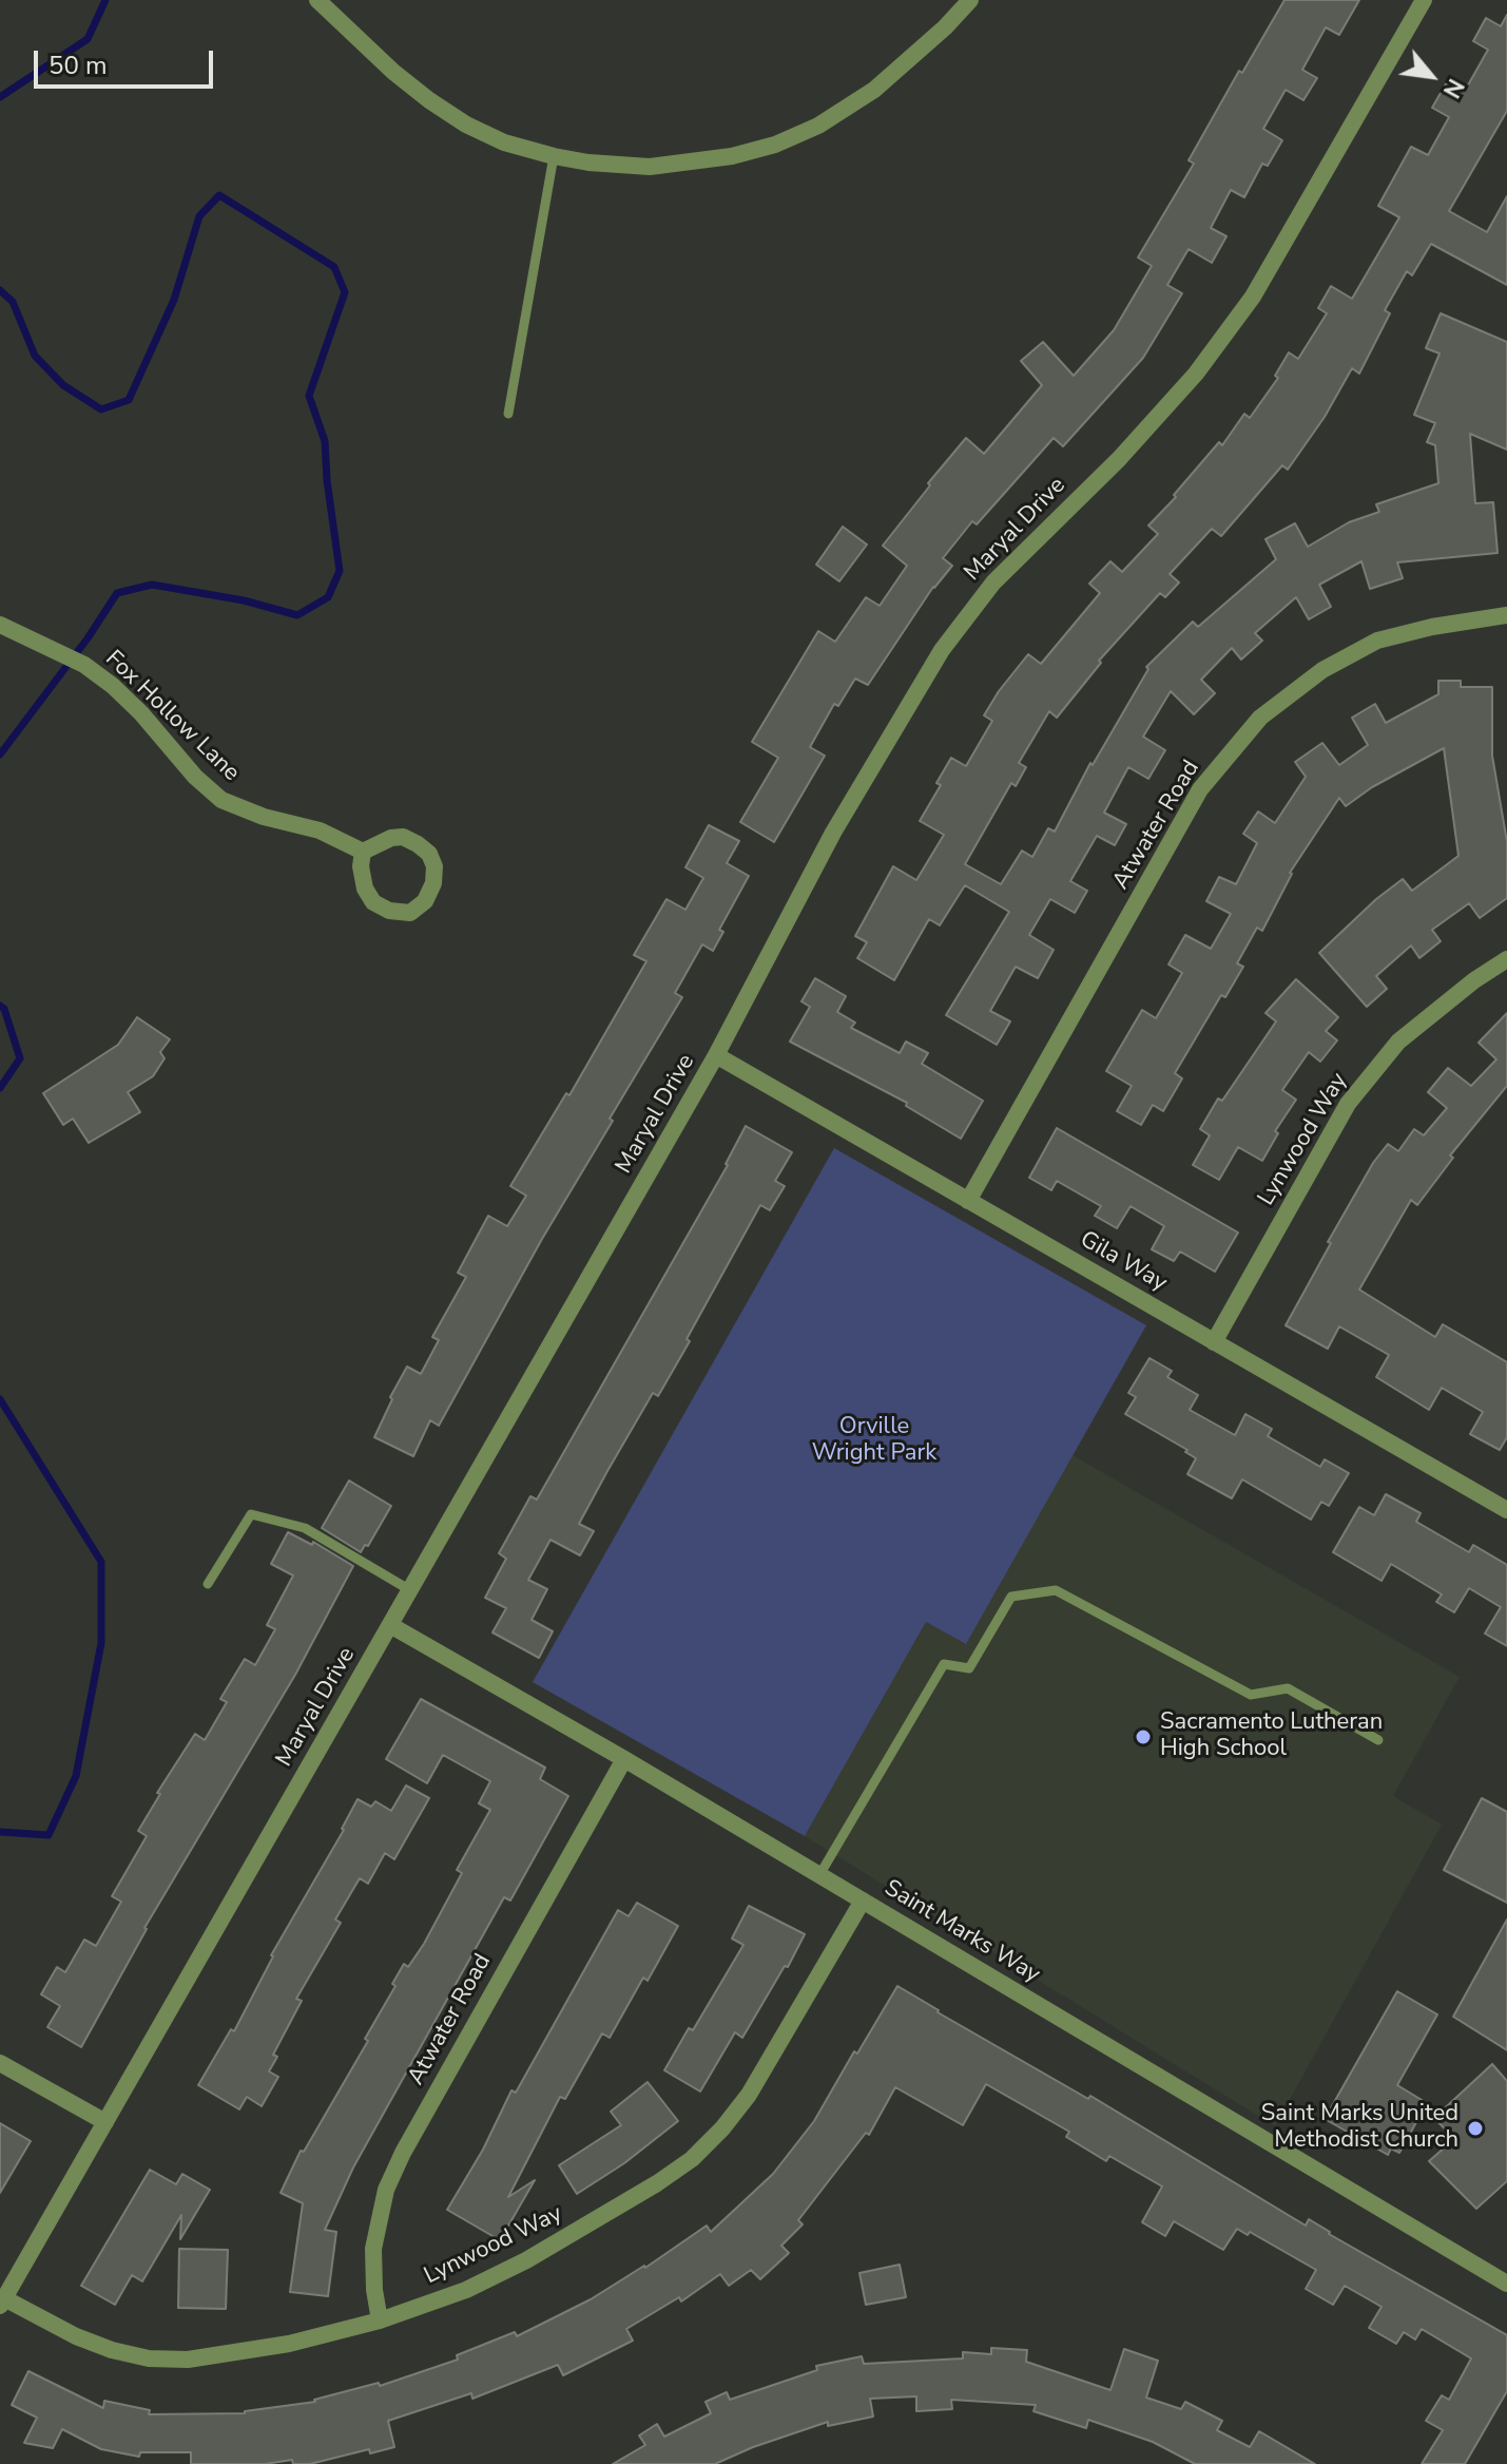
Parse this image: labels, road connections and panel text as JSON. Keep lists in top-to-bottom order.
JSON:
{
  "streets": {
    "street": [
      "Maryal Drive",
      "Fox Hollow Lane",
      "Atwater Road",
      "Lynwood Way",
      "Gila Way",
      "Saint Marks Way"
    ]
  },
  "crossings": [
    ["Maryal Drive", "Lynwood Way"],
    ["Maryal Drive", "Gila Way"],
    ["Maryal Drive", "Saint Marks Way"],
    ["Atwater Road", "Lynwood Way"],
    ["Atwater Road", "Gila Way"],
    ["Atwater Road", "Saint Marks Way"],
    ["Lynwood Way", "Gila Way"],
    ["Lynwood Way", "Saint Marks Way"]
  ],
  "parks": ["Orville Wright Park"],
  "places": ["Sacramento Lutheran High School", "Saint Marks United Methodist Church"],
  "scale_bar": "50 m",
  "north": "bottom right"
}
